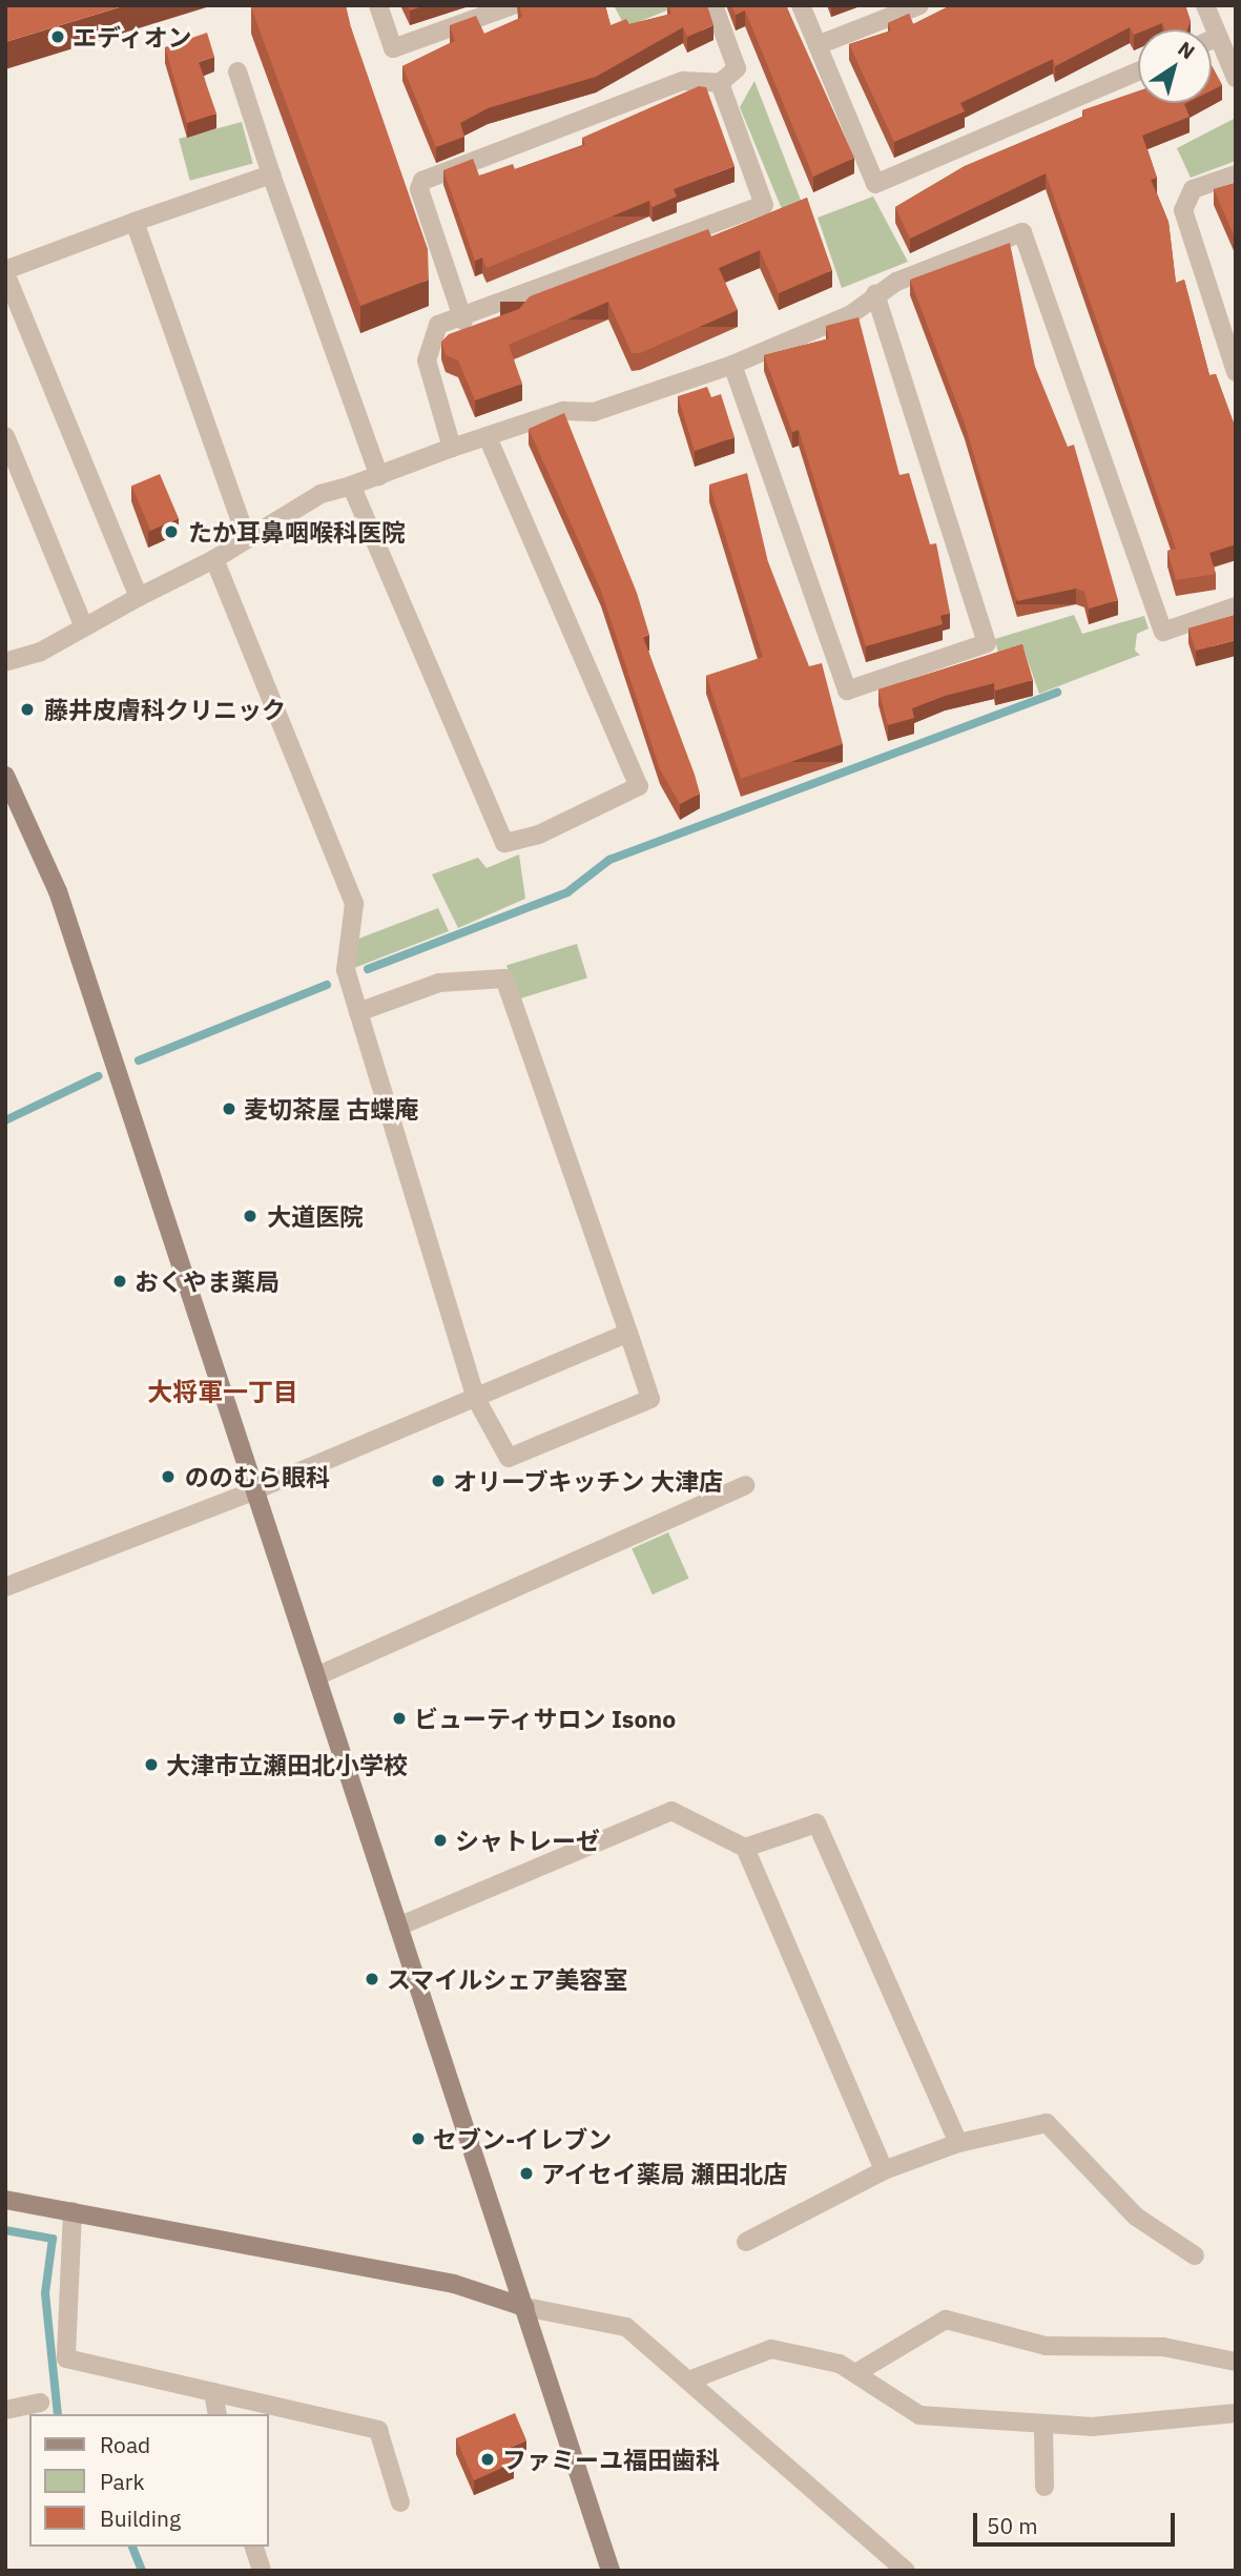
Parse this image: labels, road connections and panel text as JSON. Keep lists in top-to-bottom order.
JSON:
{
  "districts": ["大将軍一丁目"],
  "places": [
    "エディオン",
    "たか耳鼻咽喉科医院",
    "藤井皮膚科クリニック",
    "麦切茶屋 古蝶庵",
    "大道医院",
    "おくやま薬局",
    "ののむら眼科",
    "オリーブキッチン 大津店",
    "ビューティサロン Isono",
    "大津市立瀬田北小学校",
    "シャトレーゼ",
    "スマイルシェア美容室",
    "セブン-イレブン",
    "アイセイ薬局 瀬田北店",
    "ファミーユ福田歯科"
  ],
  "legend": ["Road", "Park", "Building"],
  "scale_bar": "50 m",
  "north": "top right"
}
